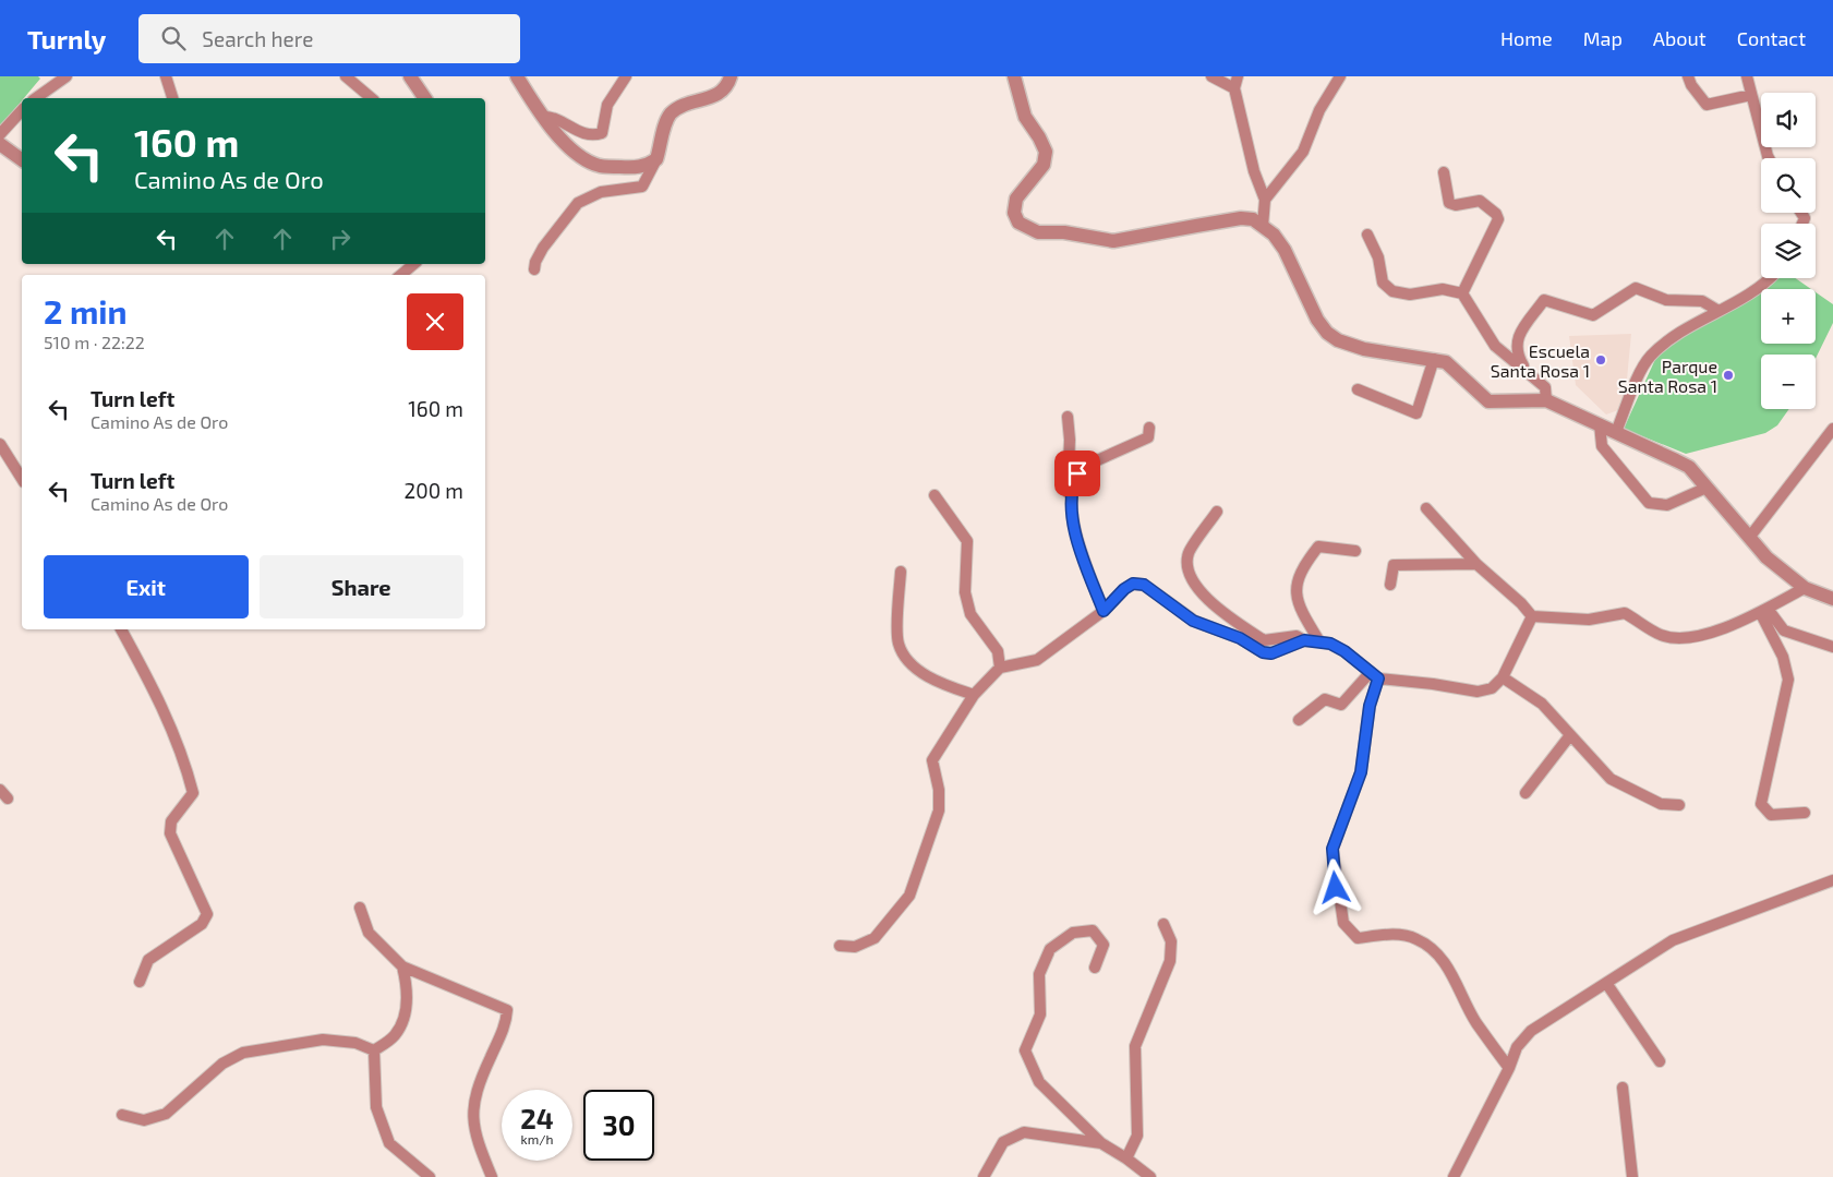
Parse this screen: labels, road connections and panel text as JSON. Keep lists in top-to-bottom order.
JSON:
{
  "places": ["Escuela Santa Rosa 1", "Parque Santa Rosa 1"],
  "page": {
    "header": "Turnly",
    "search": "Search here",
    "nav": [
      "Home",
      "Map",
      "About",
      "Contact"
    ],
    "map_buttons": ["+", "−"],
    "turn": ["160 m", "Camino As de Oro"],
    "heading": ["2 min", "510 m · 22:22"],
    "list": [
      {
        "name": "Turn left",
        "note": "Camino As de Oro",
        "value": "160 m"
      },
      {
        "name": "Turn left",
        "note": "Camino As de Oro",
        "value": "200 m"
      }
    ],
    "buttons": ["Exit", "Share"],
    "speed": "24 km/h",
    "limit": "30"
  }
}
